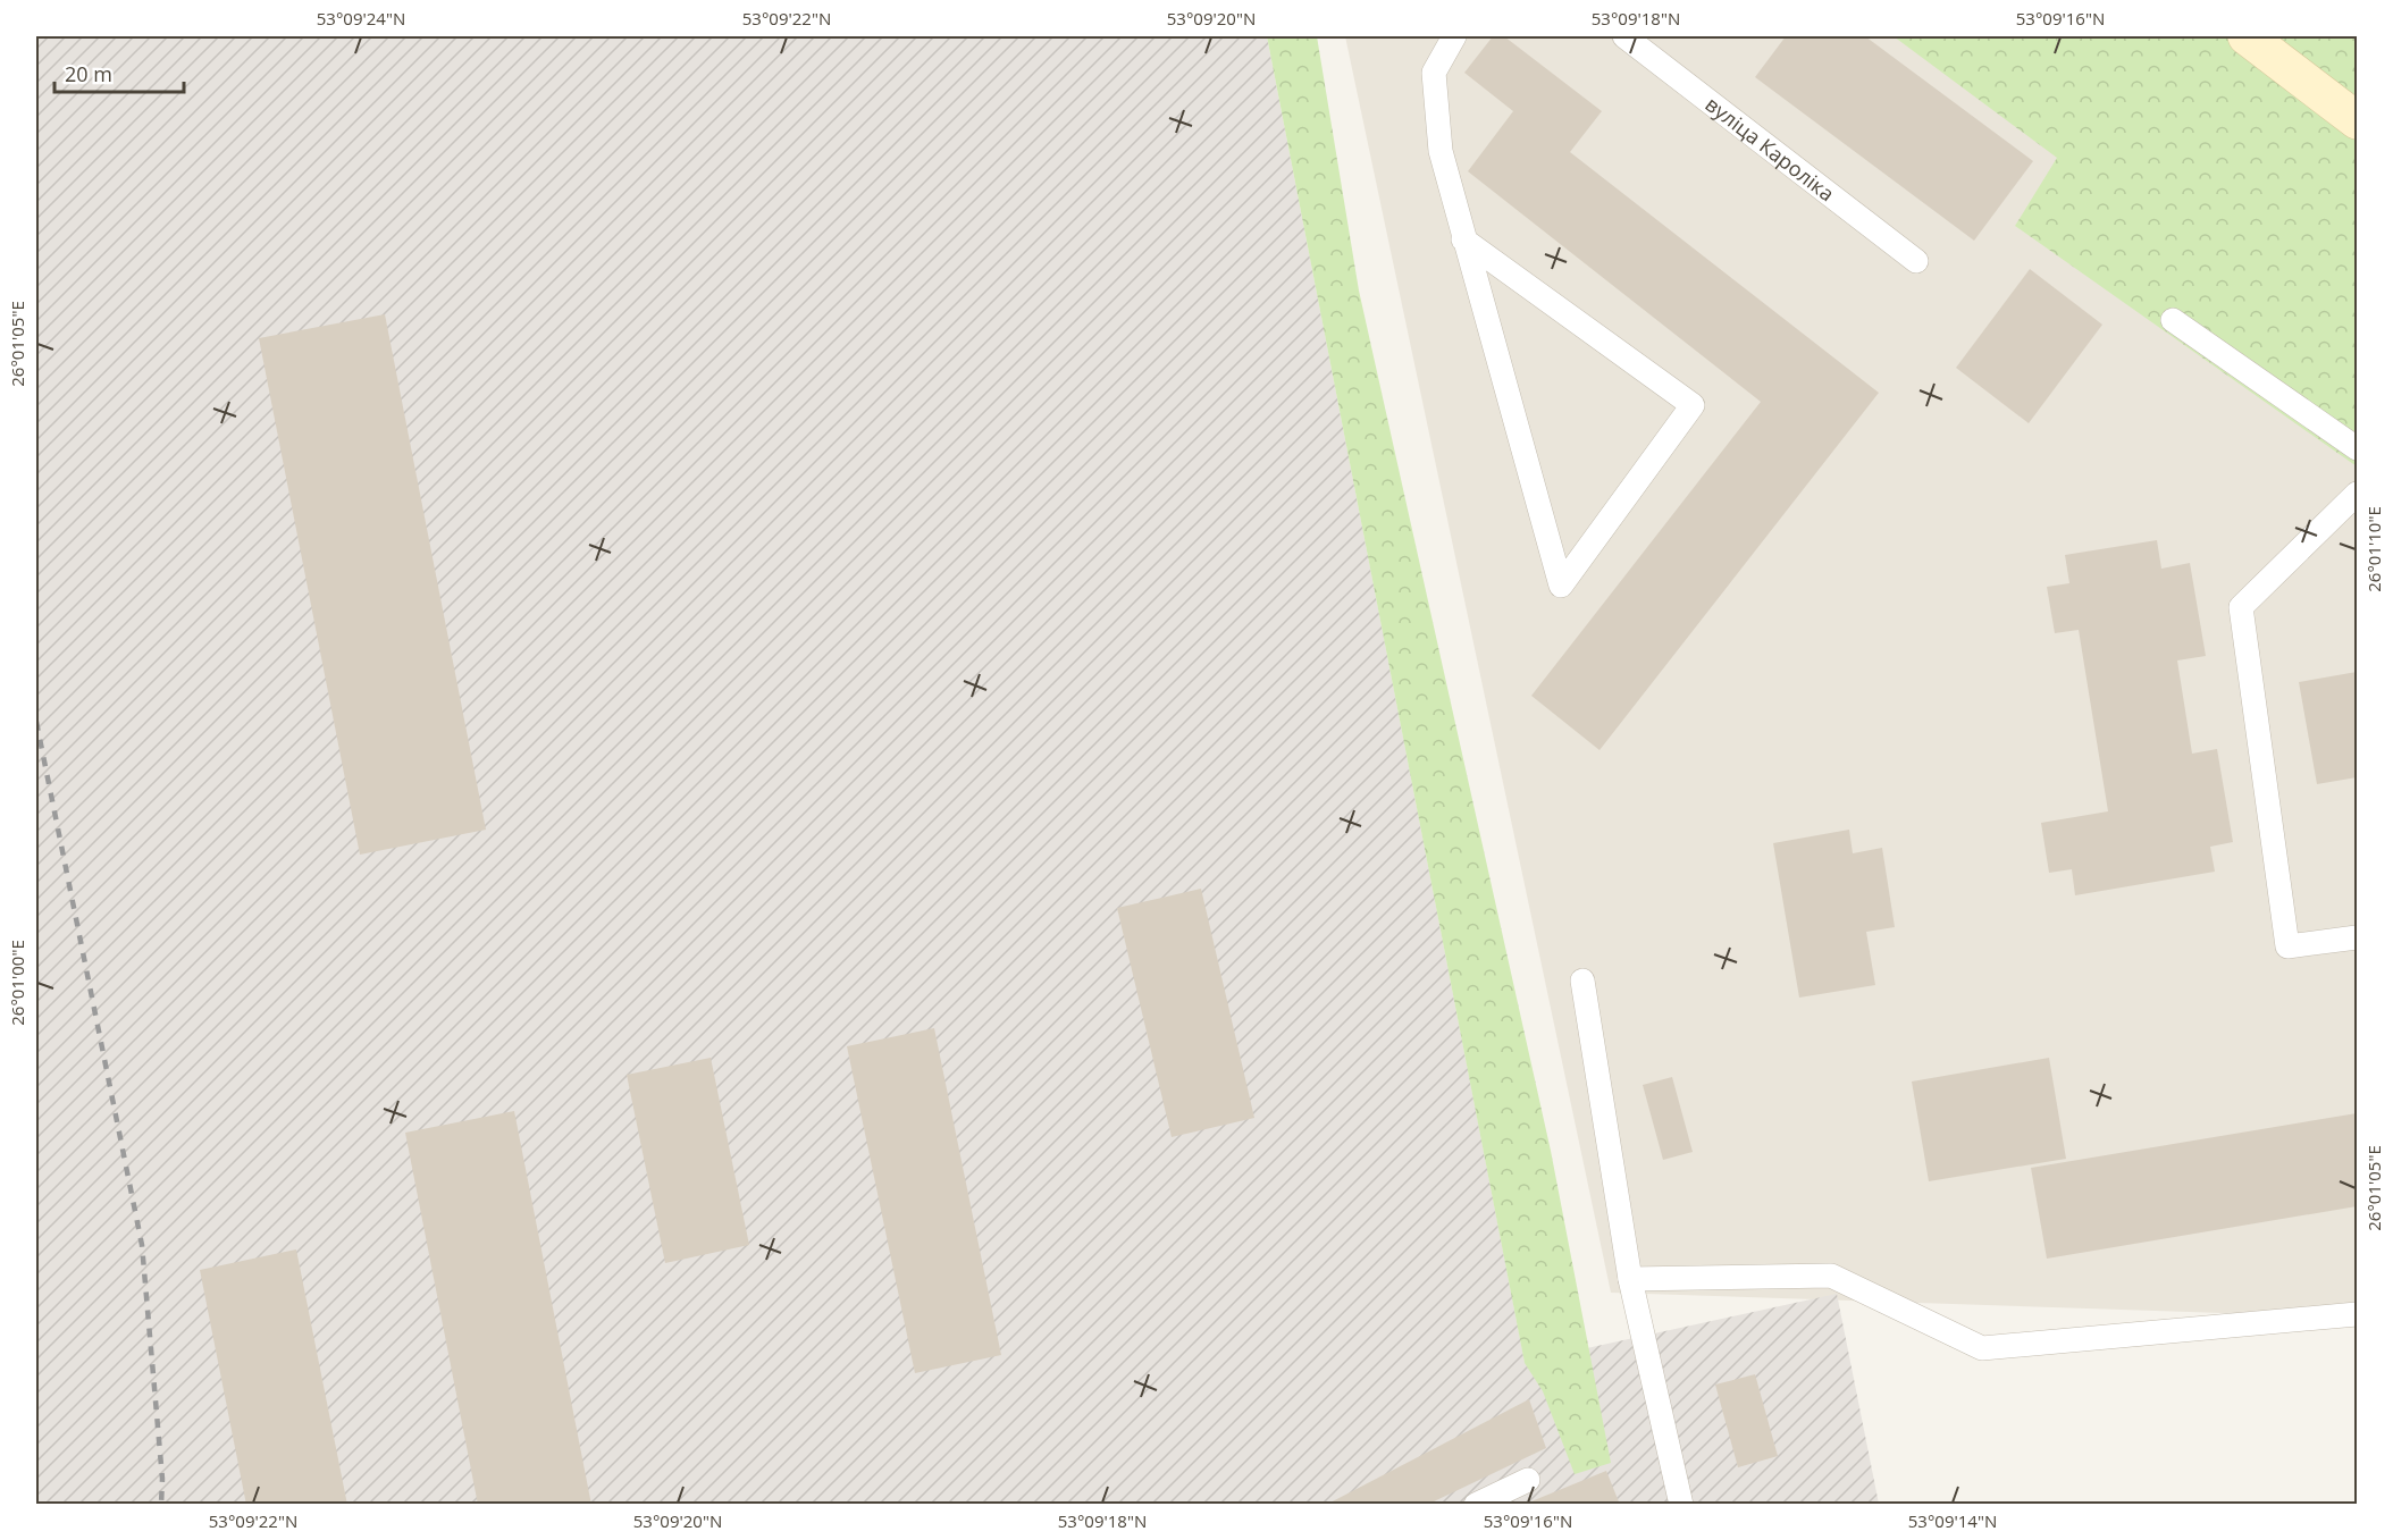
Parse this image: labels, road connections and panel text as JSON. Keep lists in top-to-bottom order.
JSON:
{
  "streets": {
    "lane": ["вуліца Кароліка"]
  },
  "scale_bar": "20 m",
  "coordinates": [
    "53°09'24\"N",
    "53°09'22\"N",
    "53°09'20\"N",
    "53°09'18\"N",
    "53°09'16\"N",
    "26°01'05\"E",
    "26°01'10\"E",
    "26°01'00\"E",
    "53°09'14\"N"
  ]
}
